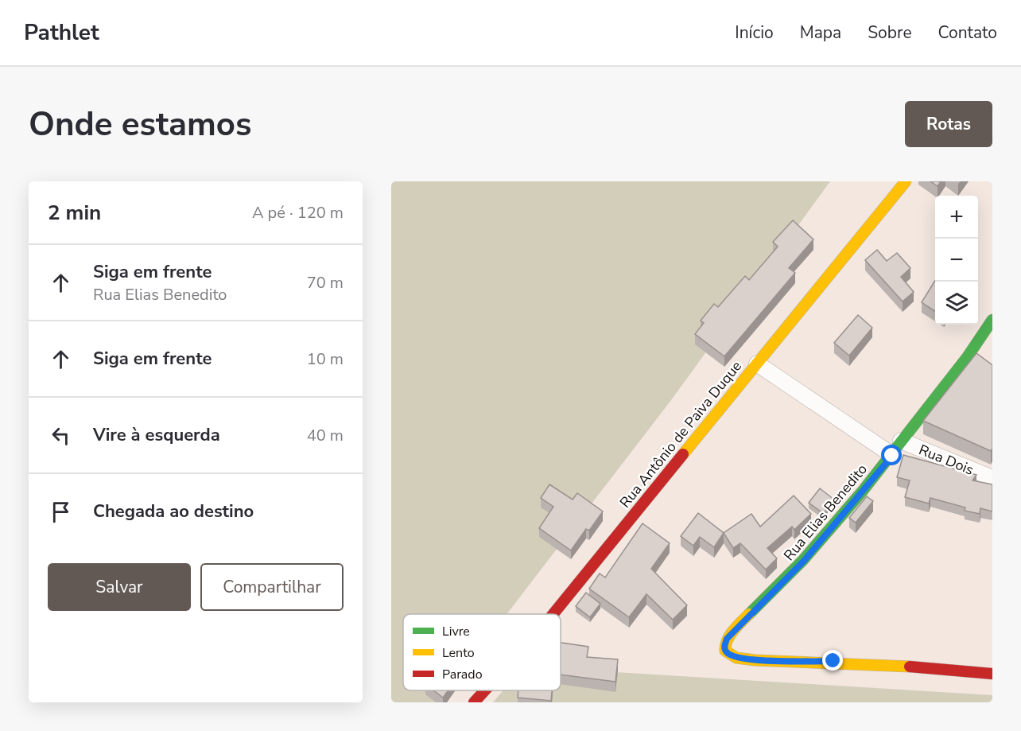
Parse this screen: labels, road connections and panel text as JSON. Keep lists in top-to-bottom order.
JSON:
{
  "streets": {
    "street": ["Rua Antônio de Paiva Duque", "Rua Dois", "Rua Elias Benedito"]
  },
  "crossings": [
    ["Rua Dois", "Rua Elias Benedito"]
  ],
  "legend": ["Livre", "Lento", "Parado"],
  "page": {
    "header": "Pathlet",
    "nav": [
      "Início",
      "Mapa",
      "Sobre",
      "Contato"
    ],
    "buttons": [
      "Rotas",
      ["Salvar", "Compartilhar"]
    ],
    "title": "Onde estamos",
    "heading": ["2 min", "A pé · 120 m"],
    "map_buttons": ["+", "−"],
    "list": [
      ["Siga em frente", "Rua Elias Benedito", "70 m"],
      ["Siga em frente", "10 m"],
      ["Vire à esquerda", "40 m"],
      "Chegada ao destino"
    ]
  }
}
